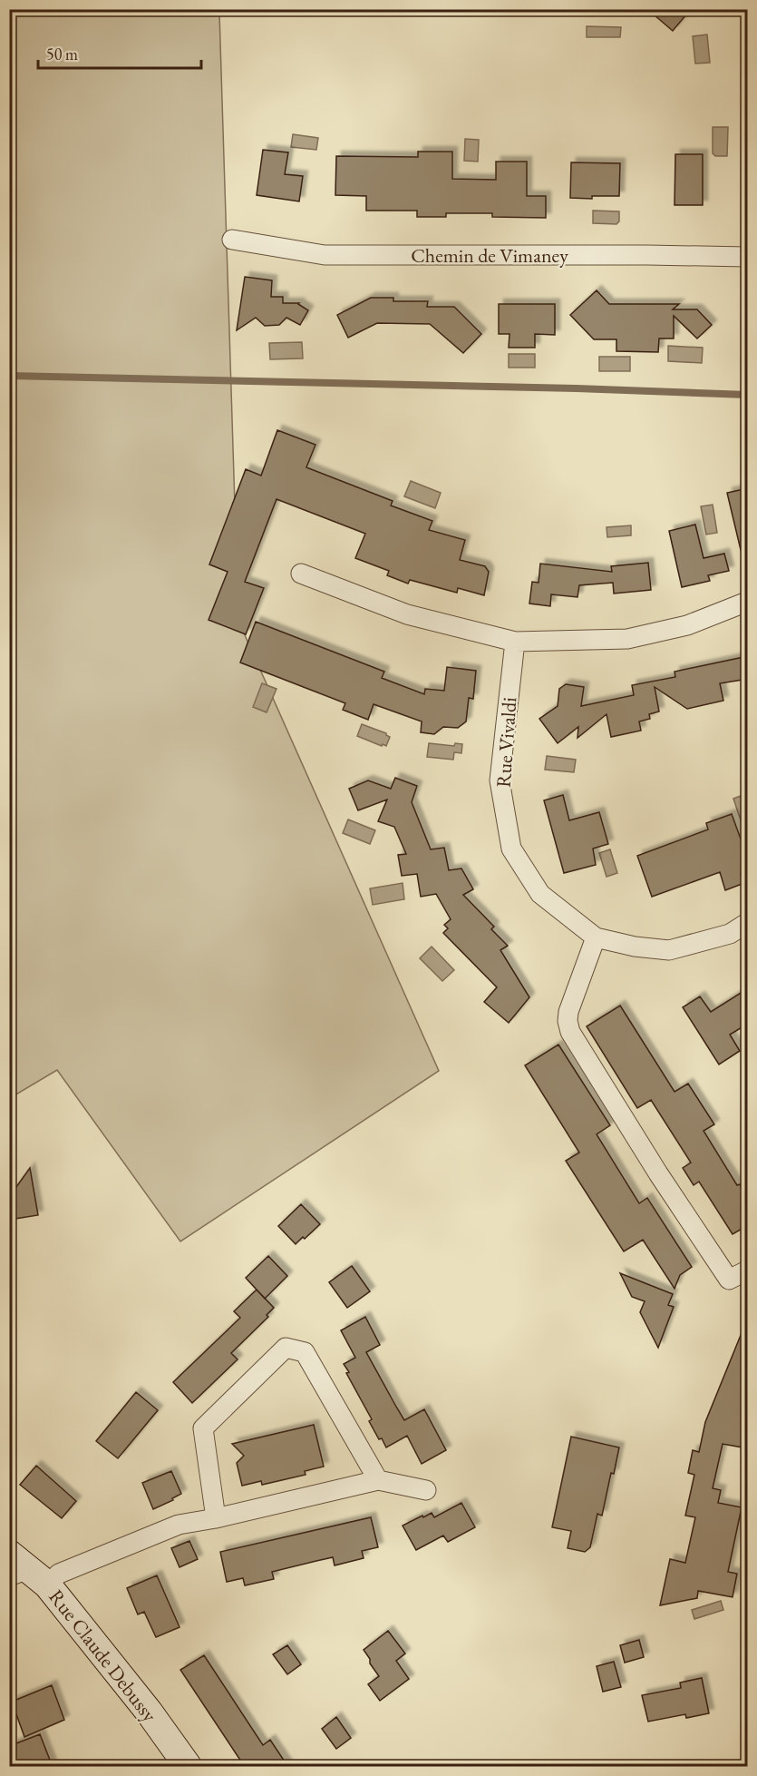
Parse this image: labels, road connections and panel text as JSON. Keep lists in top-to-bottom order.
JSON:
{
  "streets": {
    "street": ["Chemin de Vimaney", "Rue Vivaldi", "Rue Claude Debussy"]
  },
  "scale_bar": "50 m"
}
